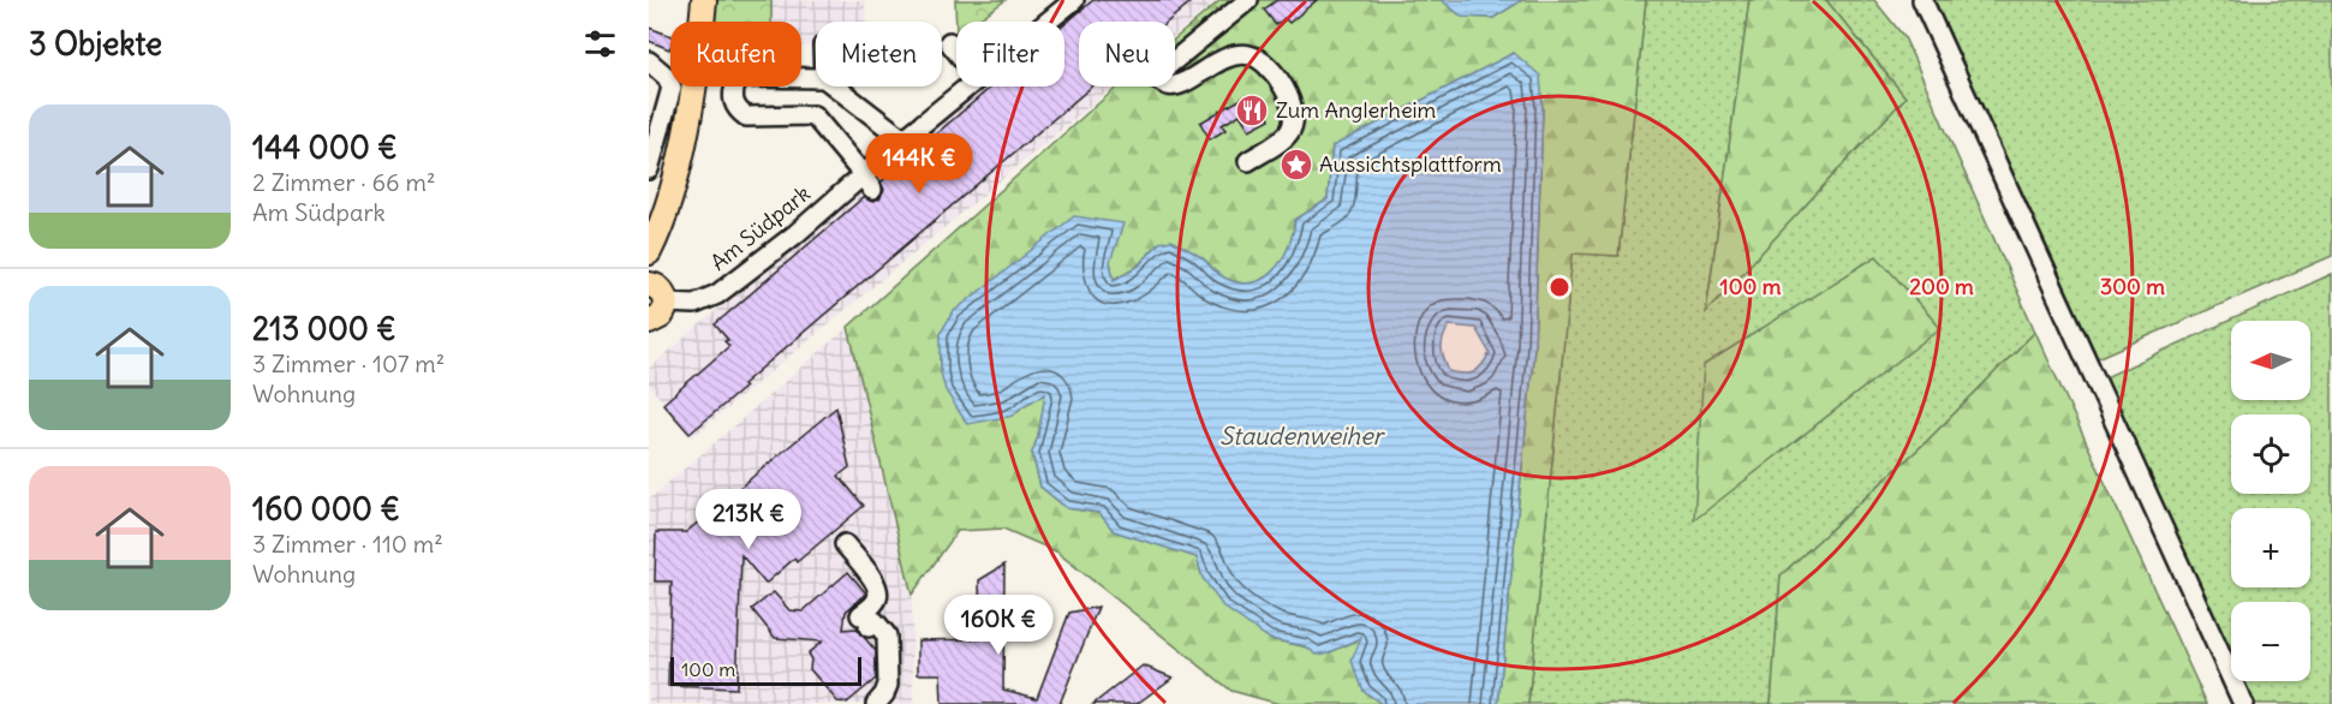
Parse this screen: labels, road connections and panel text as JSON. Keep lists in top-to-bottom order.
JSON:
{
  "streets": {
    "street": ["Am Südpark"]
  },
  "water": ["Staudenweiher"],
  "places": {
    "restaurant": ["Zum Anglerheim"],
    "place": ["Aussichtsplattform"]
  },
  "scale_bar": "100 m",
  "north": "left",
  "page": {
    "heading": "3 Objekte",
    "chip": [
      "Kaufen",
      "Mieten",
      "Filter",
      "Neu"
    ],
    "list": [
      {
        "name": "144 000 €",
        "note": "2 Zimmer · 66 m² · Am Südpark"
      },
      {
        "name": "213 000 €",
        "note": "3 Zimmer · 107 m² · Wohnung"
      },
      {
        "name": "160 000 €",
        "note": "3 Zimmer · 110 m² · Wohnung"
      }
    ],
    "price": ["144K €", "213K €", "160K €"],
    "map_buttons": ["+", "−"],
    "scale": "100 m"
  },
  "rings": ["100 m", "200 m", "300 m"]
}
